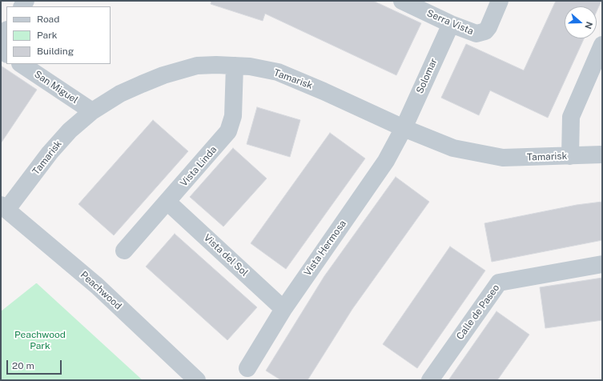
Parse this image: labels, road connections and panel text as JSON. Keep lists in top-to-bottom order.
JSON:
{
  "streets": {
    "street": [
      "Serra Vista",
      "Solomar",
      "Tamarisk",
      "San Miguel",
      "Vista Linda",
      "Vista Hermosa",
      "Vista del Sol",
      "Peachwood",
      "Calle de Paseo"
    ]
  },
  "crossings": [
    ["Serra Vista", "Solomar"],
    ["Solomar", "Tamarisk"],
    ["Solomar", "Vista Hermosa"],
    ["Tamarisk", "San Miguel"],
    ["Tamarisk", "Vista Linda"],
    ["Tamarisk", "Vista Hermosa"],
    ["Tamarisk", "Peachwood"],
    ["Vista Linda", "Vista del Sol"],
    ["Vista Hermosa", "Vista del Sol"]
  ],
  "parks": ["Peachwood Park"],
  "legend": ["Road", "Park", "Building"],
  "scale_bar": "20 m",
  "north": "right"
}
